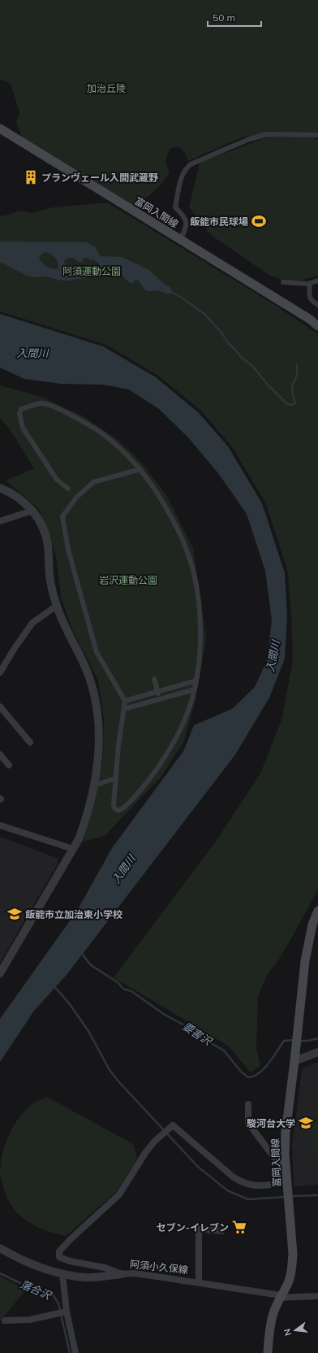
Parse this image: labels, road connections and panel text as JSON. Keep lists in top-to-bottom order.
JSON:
{
  "streets": {
    "main road": ["富岡入間線"],
    "street": ["阿須小久保線"]
  },
  "crossings": [
    ["富岡入間線", "阿須小久保線"]
  ],
  "water": ["入間川", "要害沢", "落合沢"],
  "parks": ["加治丘陵", "阿須運動公園", "岩沢運動公園"],
  "places": {
    "building": ["プランヴェール入間武蔵野"],
    "sports": ["飯能市民球場"],
    "school or university": ["飯能市立加治東小学校", "駿河台大学"],
    "supermarket": ["セブン-イレブン"]
  },
  "scale_bar": "50 m",
  "north": "left"
}
